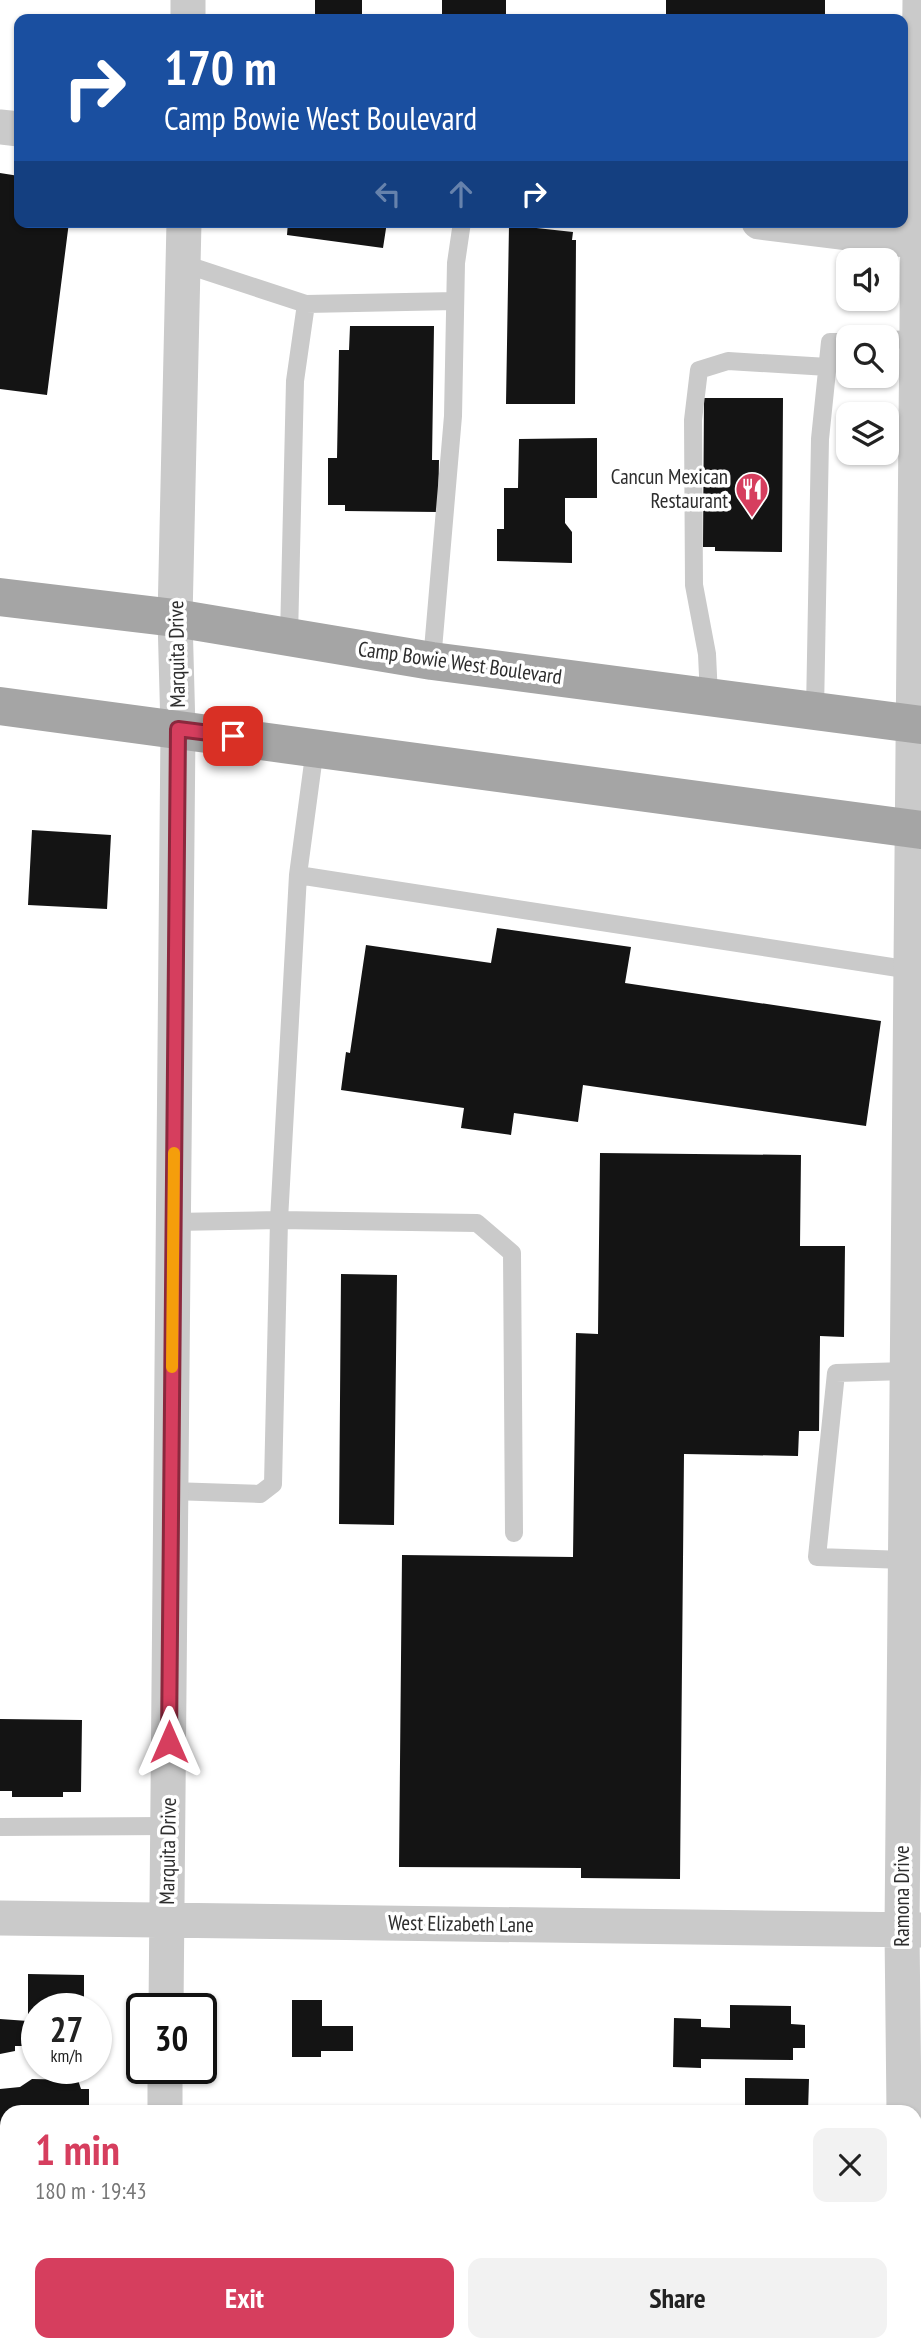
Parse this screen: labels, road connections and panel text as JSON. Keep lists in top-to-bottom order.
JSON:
{
  "streets": {
    "main road": ["Camp Bowie West Boulevard"],
    "street": ["Marquita Drive", "Ramona Drive", "West Elizabeth Lane"]
  },
  "crossings": [
    ["Marquita Drive", "Camp Bowie West Boulevard"],
    ["Marquita Drive", "West Elizabeth Lane"],
    ["Camp Bowie West Boulevard", "Ramona Drive"],
    ["Ramona Drive", "West Elizabeth Lane"]
  ],
  "places": {
    "restaurant": ["Cancun Mexican Restaurant"]
  },
  "page": {
    "turn": ["170 m", "Camp Bowie West Boulevard"],
    "speed": "27 km/h",
    "limit": "30",
    "heading": ["1 min", "180 m · 19:43"],
    "buttons": ["Exit", "Share"]
  }
}
